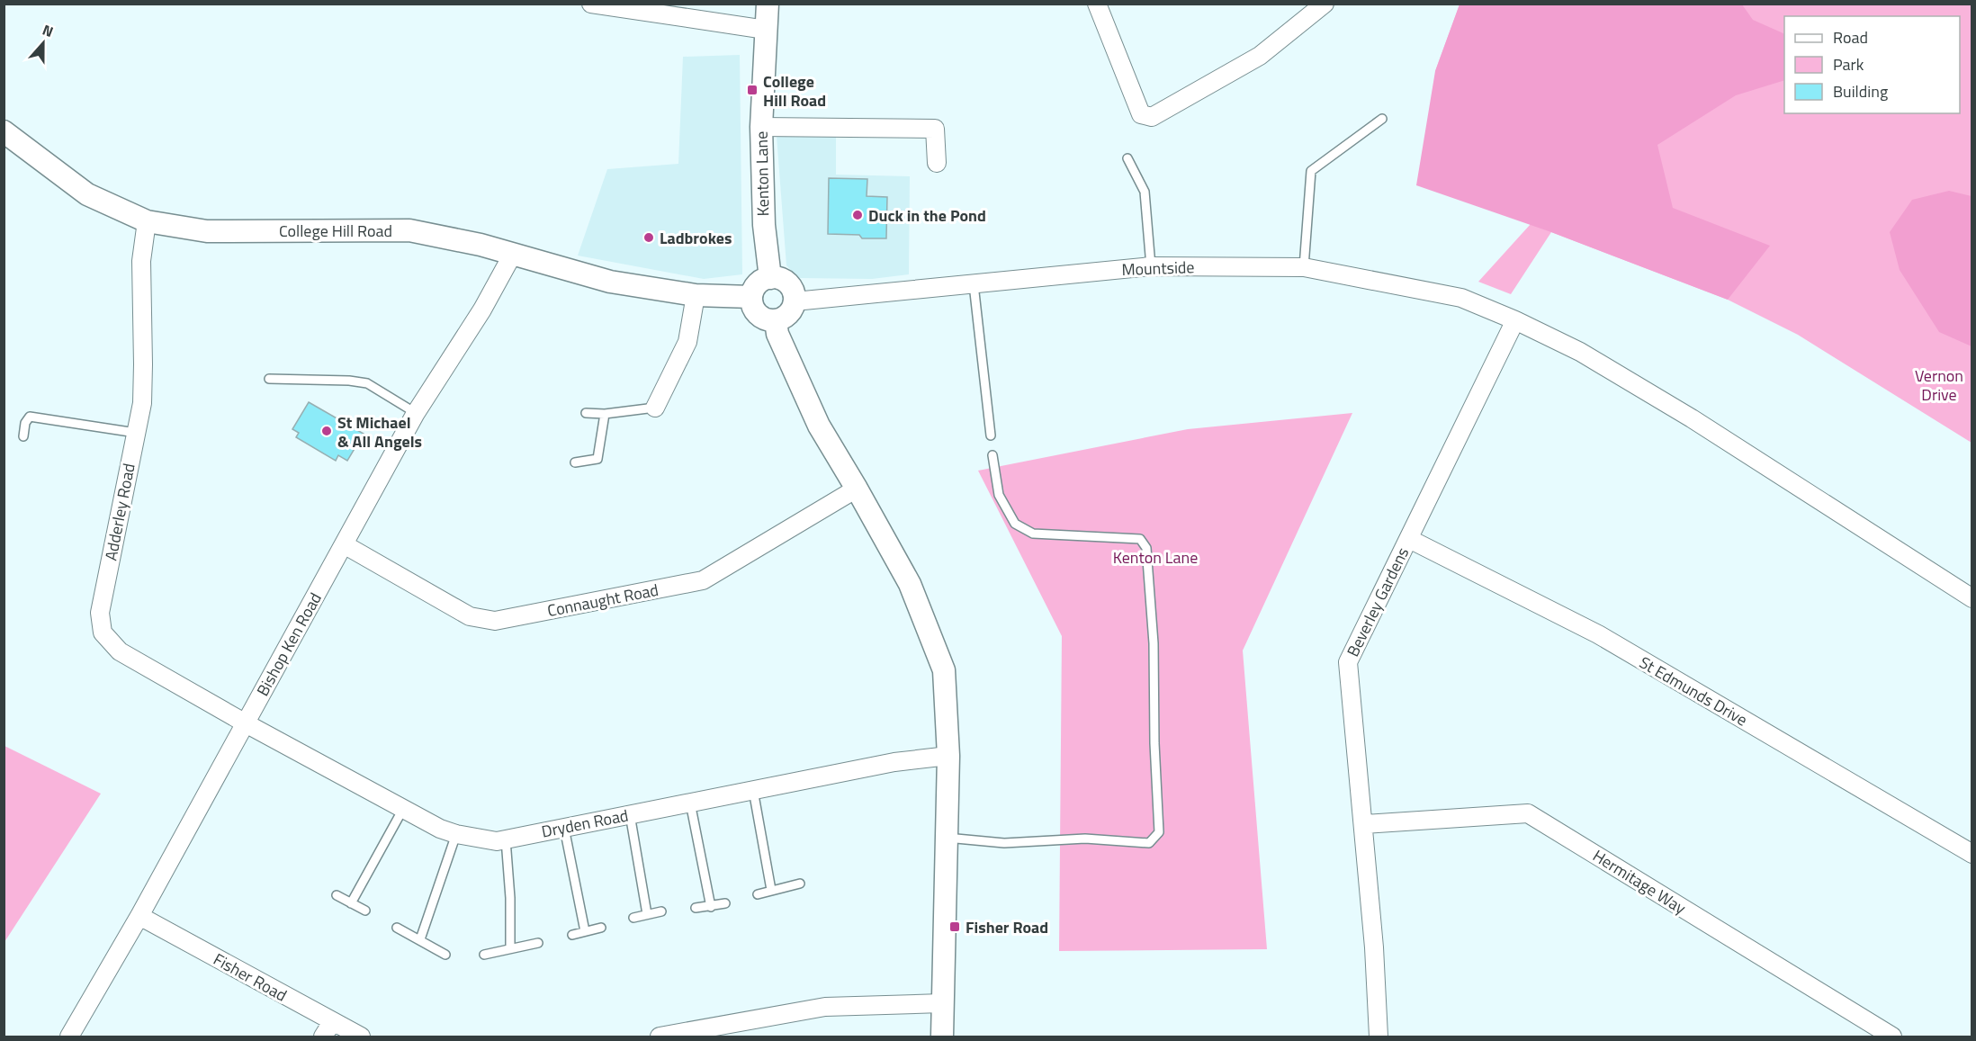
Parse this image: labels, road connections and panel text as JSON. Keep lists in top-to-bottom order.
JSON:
{
  "streets": {
    "street": [
      "Kenton Lane",
      "College Hill Road",
      "Mountside",
      "Adderley Road",
      "Connaught Road",
      "Beverley Gardens",
      "Bishop Ken Road",
      "St Edmunds Drive",
      "Dryden Road",
      "Hermitage Way",
      "Fisher Road"
    ]
  },
  "crossings": [
    ["Kenton Lane", "College Hill Road"],
    ["Kenton Lane", "Mountside"],
    ["College Hill Road", "Mountside"],
    ["College Hill Road", "Adderley Road"],
    ["College Hill Road", "Bishop Ken Road"],
    ["Mountside", "Beverley Gardens"],
    ["Adderley Road", "Bishop Ken Road"],
    ["Adderley Road", "Dryden Road"],
    ["Connaught Road", "Bishop Ken Road"],
    ["Beverley Gardens", "St Edmunds Drive"],
    ["Beverley Gardens", "Hermitage Way"],
    ["Bishop Ken Road", "Dryden Road"],
    ["Bishop Ken Road", "Fisher Road"]
  ],
  "parks": ["Vernon Drive", "Kenton Lane"],
  "places": {
    "transit": ["College Hill Road", "Fisher Road"],
    "other": ["Duck in the Pond", "Ladbrokes", "St Michael & All Angels"]
  },
  "legend": ["Road", "Park", "Building"],
  "north": "top"
}
